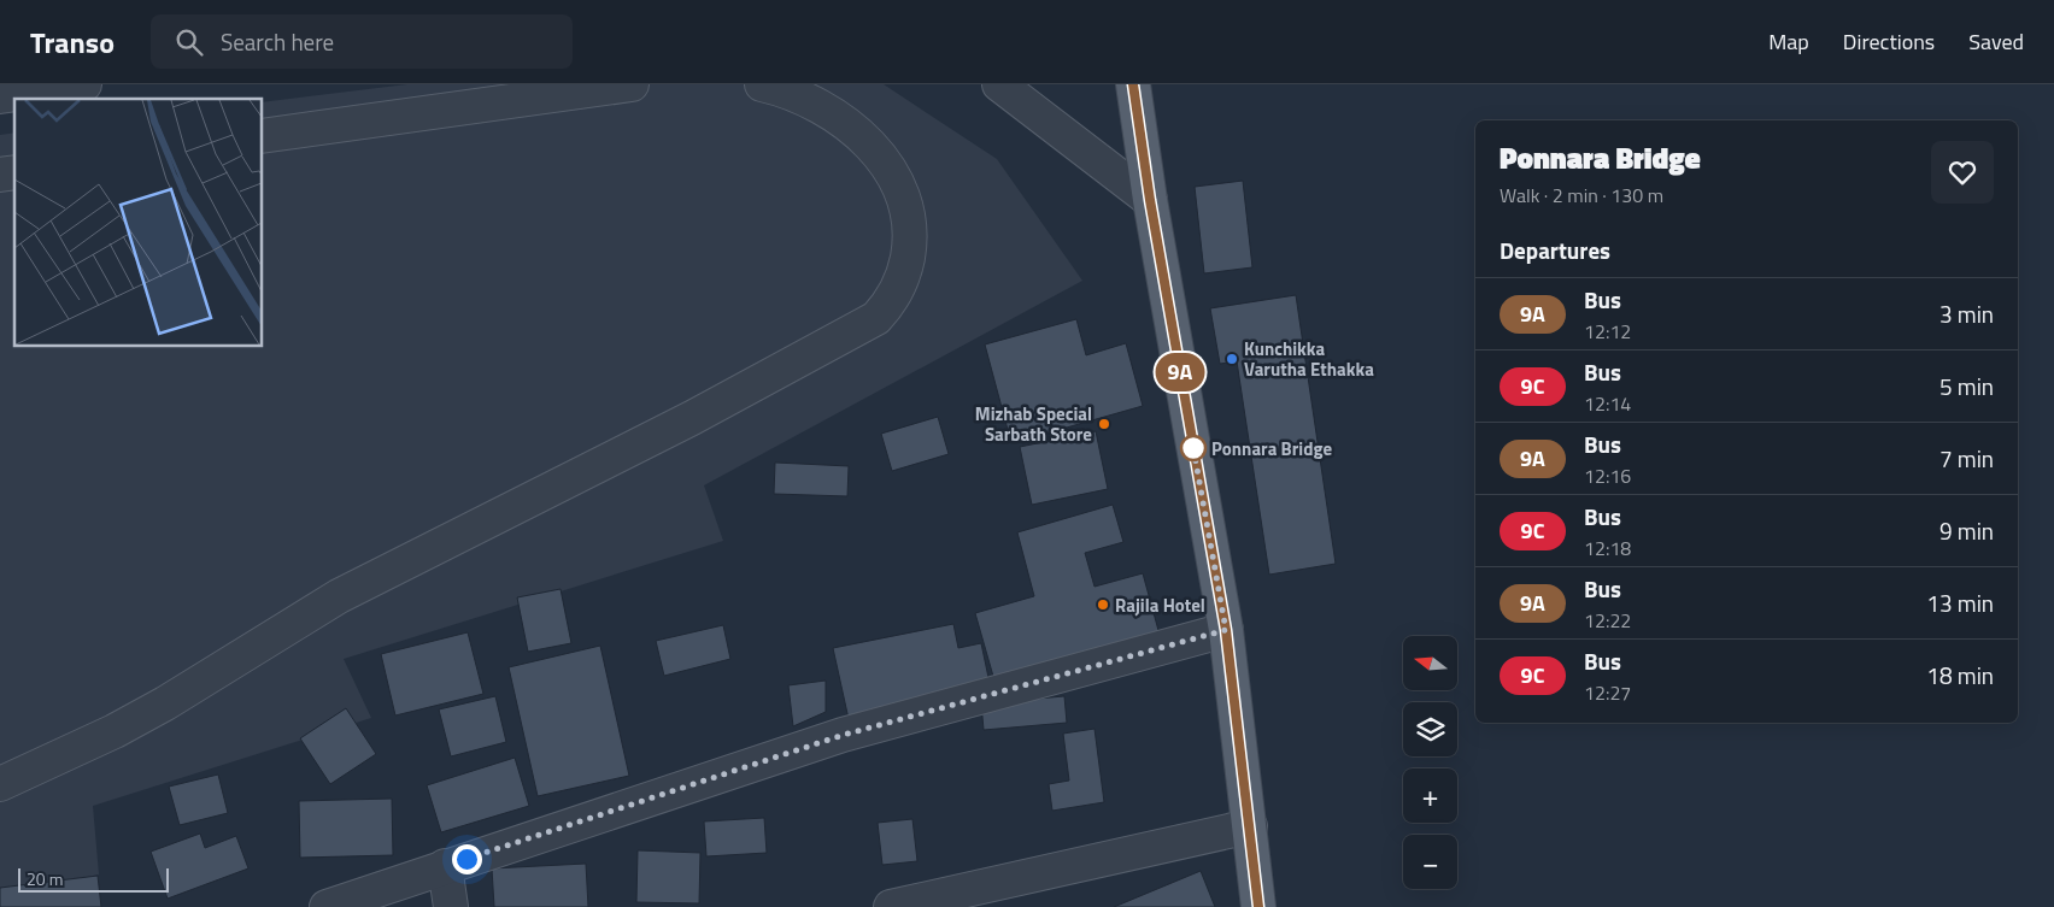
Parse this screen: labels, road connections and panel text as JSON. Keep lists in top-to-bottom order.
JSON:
{
  "places": [
    "Kunchikka Varutha Ethakka",
    "Mizhab Special Sarbath Store",
    "Ponnara Bridge",
    "Rajila Hotel"
  ],
  "lines": ["bus line 9A"],
  "scale_bar": "20 m",
  "north": "left",
  "page": {
    "header": "Transo",
    "search": "Search here",
    "nav": ["Map", "Directions", "Saved"],
    "on_map": "9A",
    "heading": [
      ["Ponnara Bridge", "Walk · 2 min · 130 m"],
      "Departures"
    ],
    "list": [
      {
        "mark": "9A",
        "name": "Bus",
        "note": "12:12",
        "value": "3 min"
      },
      {
        "mark": "9C",
        "name": "Bus",
        "note": "12:14",
        "value": "5 min"
      },
      {
        "mark": "9A",
        "name": "Bus",
        "note": "12:16",
        "value": "7 min"
      },
      {
        "mark": "9C",
        "name": "Bus",
        "note": "12:18",
        "value": "9 min"
      },
      {
        "mark": "9A",
        "name": "Bus",
        "note": "12:22",
        "value": "13 min"
      },
      {
        "mark": "9C",
        "name": "Bus",
        "note": "12:27",
        "value": "18 min"
      }
    ],
    "map_buttons": ["+", "−"],
    "scale": "20 m"
  }
}
